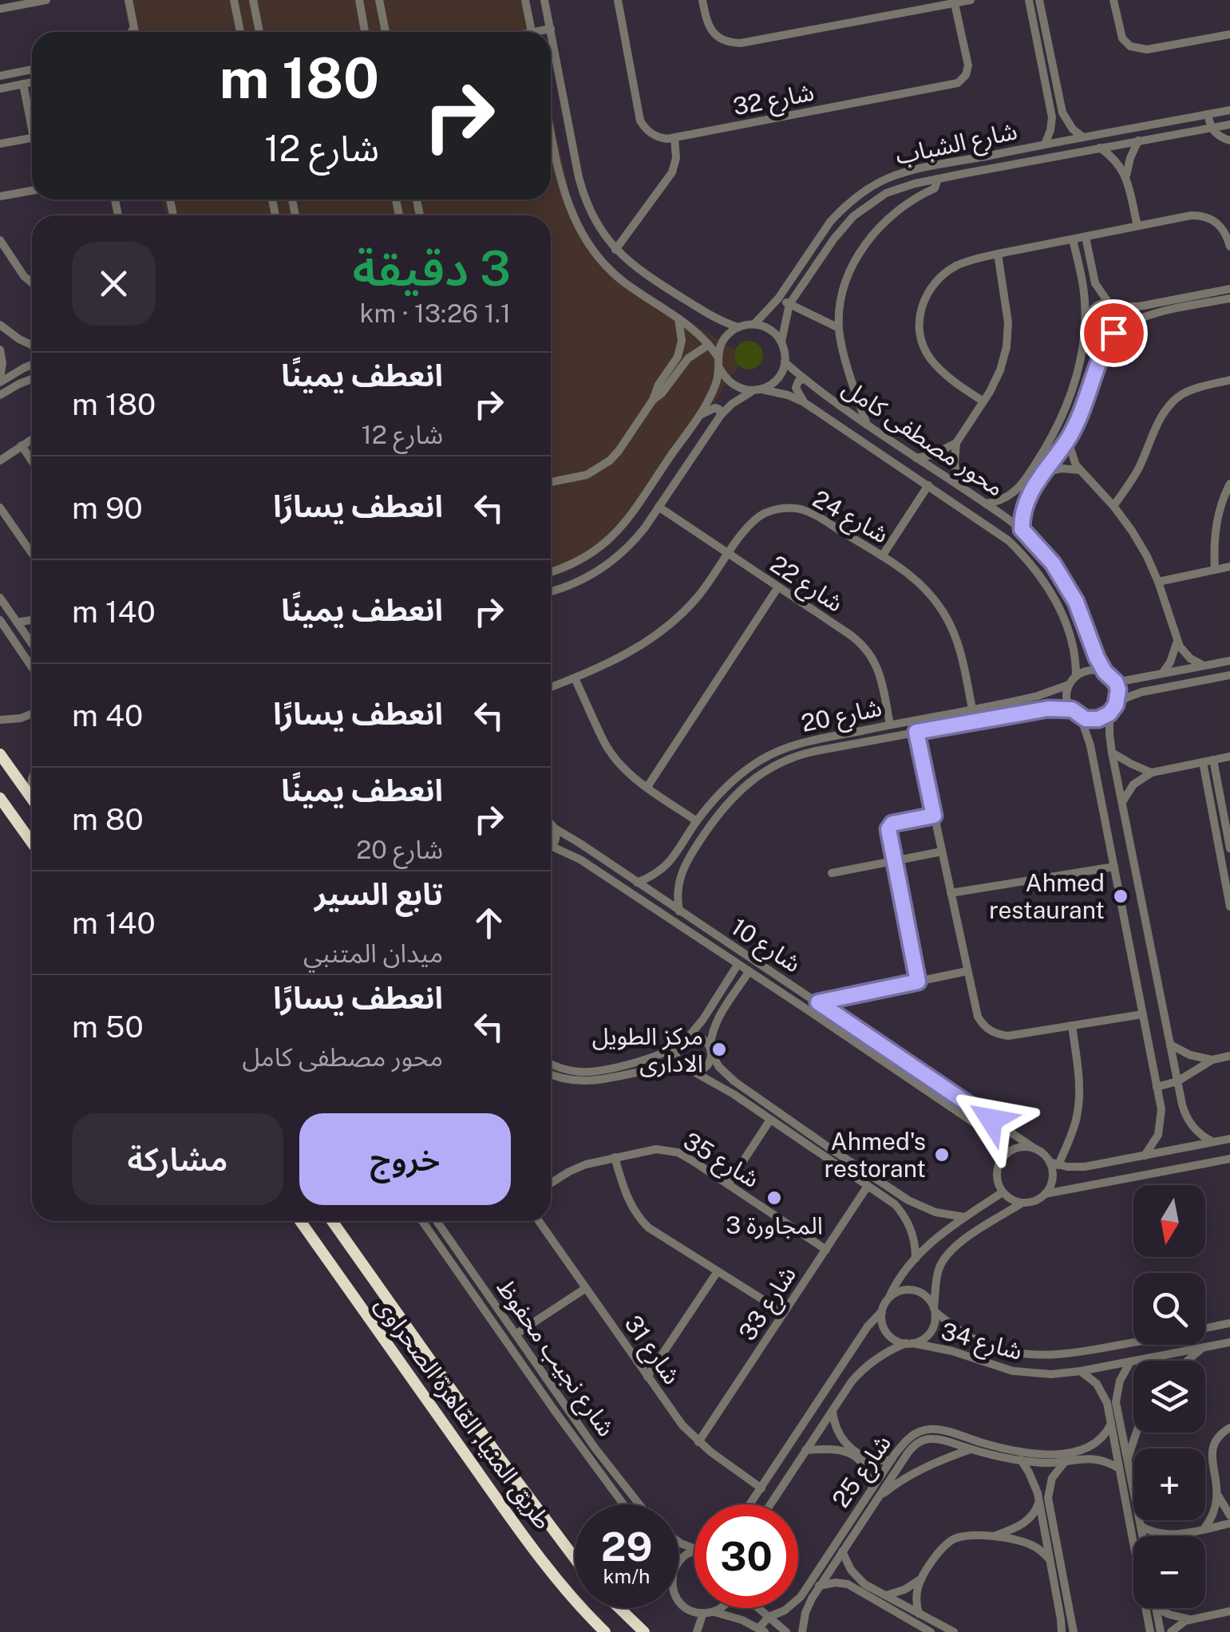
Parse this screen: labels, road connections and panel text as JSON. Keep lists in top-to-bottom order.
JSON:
{
  "streets": {
    "highway": ["طريق المنيا, القاهرة الصحراوى"],
    "street": [
      "شارع 32",
      "شارع الشباب",
      "محور مصطفى كامل",
      "شارع 24",
      "شارع 22",
      "شارع 20",
      "شارع 10",
      "شارع 35",
      "شارع 33",
      "شارع 34",
      "شارع 31",
      "شارع نجيب محفوظ",
      "شارع 25"
    ]
  },
  "crossings": [
    ["شارع الشباب", "محور مصطفى كامل"],
    ["محور مصطفى كامل", "شارع 20"],
    ["شارع 24", "شارع 22"],
    ["شارع 24", "شارع 20"],
    ["شارع 22", "شارع 20"],
    ["شارع 20", "شارع 10"],
    ["شارع 10", "شارع 34"],
    ["شارع 35", "شارع 33"],
    ["شارع 33", "شارع 31"]
  ],
  "places": [
    "Ahmed restaurant",
    "مركز الطويل الادارى",
    "Ahmed's restorant",
    "المجاورة 3"
  ],
  "north": "bottom",
  "page": {
    "turn": ["180 m", "شارع 12"],
    "heading": ["3 دقيقة", "1.1 km · 13:26"],
    "list": [
      {
        "name": "انعطف يمينًا",
        "note": "شارع 12",
        "value": "180 m"
      },
      {
        "name": "انعطف يسارًا",
        "value": "90 m"
      },
      {
        "name": "انعطف يمينًا",
        "value": "140 m"
      },
      {
        "name": "انعطف يسارًا",
        "value": "40 m"
      },
      {
        "name": "انعطف يمينًا",
        "note": "شارع 20",
        "value": "80 m"
      },
      {
        "name": "تابع السير",
        "note": "ميدان المتنبي",
        "value": "140 m"
      },
      {
        "name": "انعطف يسارًا",
        "note": "محور مصطفى كامل",
        "value": "50 m"
      }
    ],
    "buttons": ["خروج", "مشاركة"],
    "map_buttons": ["+", "−"],
    "speed": "29 km/h",
    "limit": "30"
  }
}
